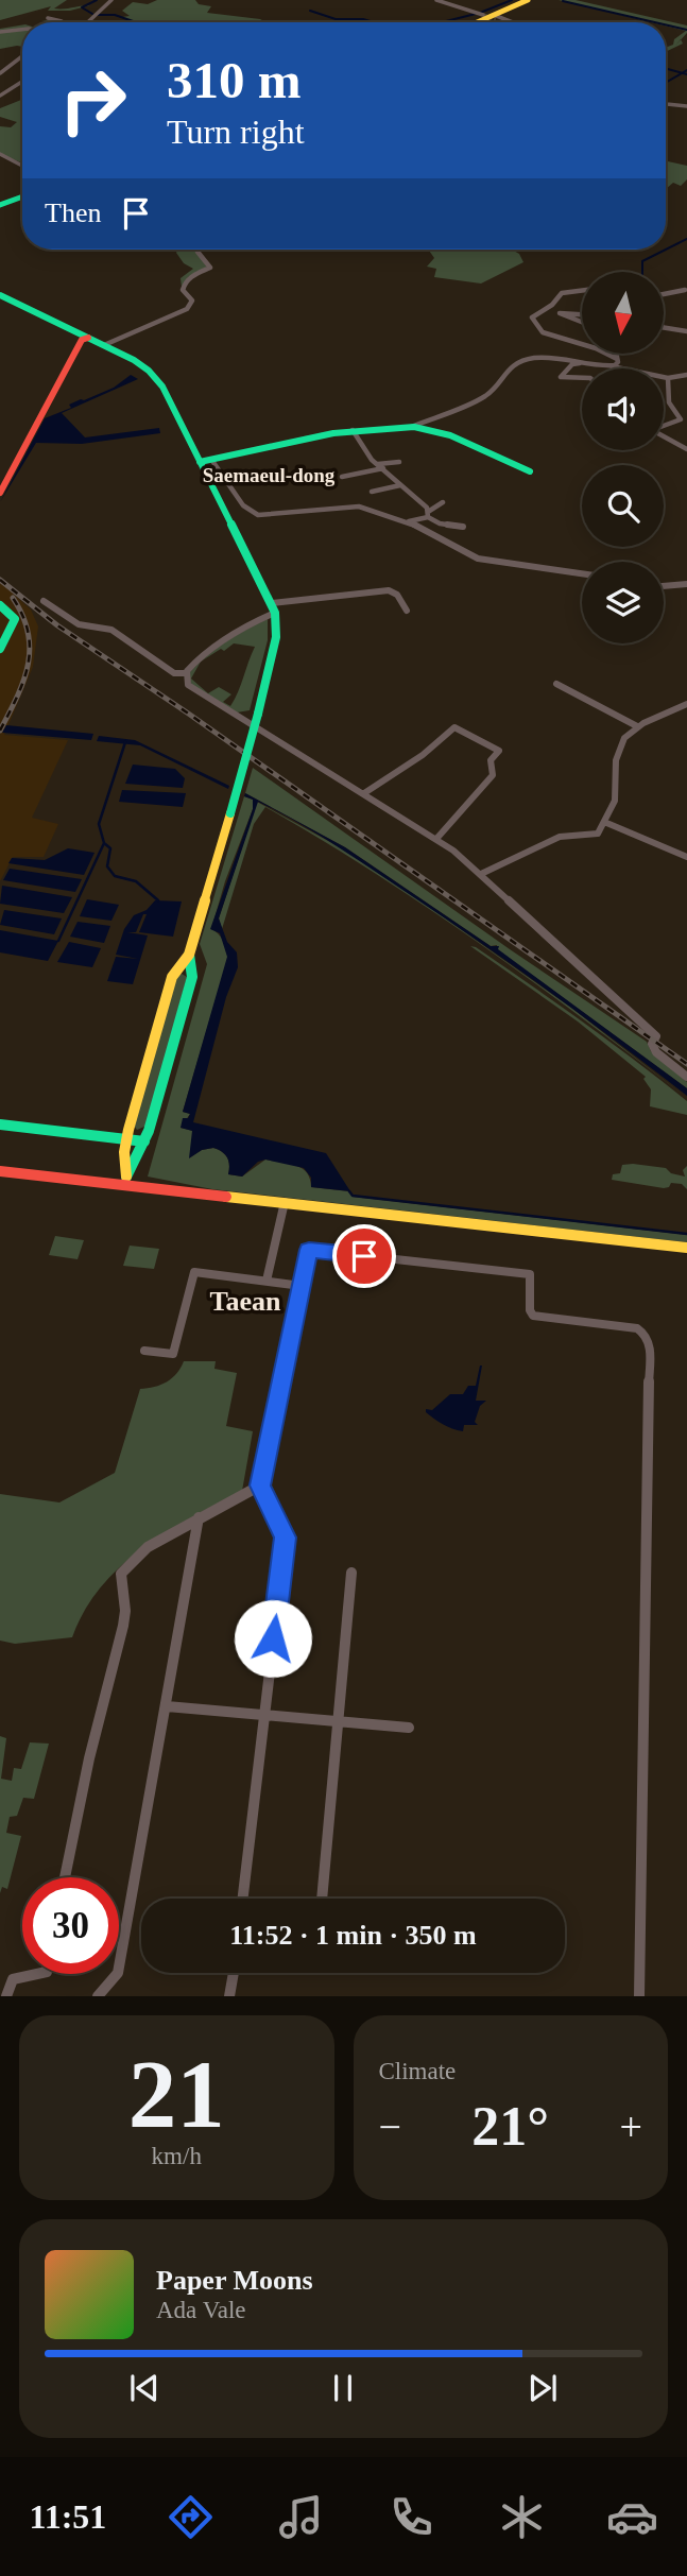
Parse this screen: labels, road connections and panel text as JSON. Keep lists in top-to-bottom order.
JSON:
{
  "districts": ["Saemaeul-dong", "Taean"],
  "north": "bottom",
  "page": {
    "turn": ["310 m", "Turn right"],
    "then": "Then",
    "limit": "30",
    "trip": "11:52 · 1 min · 350 m",
    "tile": [
      ["21", "km/h"],
      "Climate"
    ],
    "heat": ["−", "21°", "+"],
    "song": ["Paper Moons", "Ada Vale"],
    "tabs": "11:51"
  }
}
